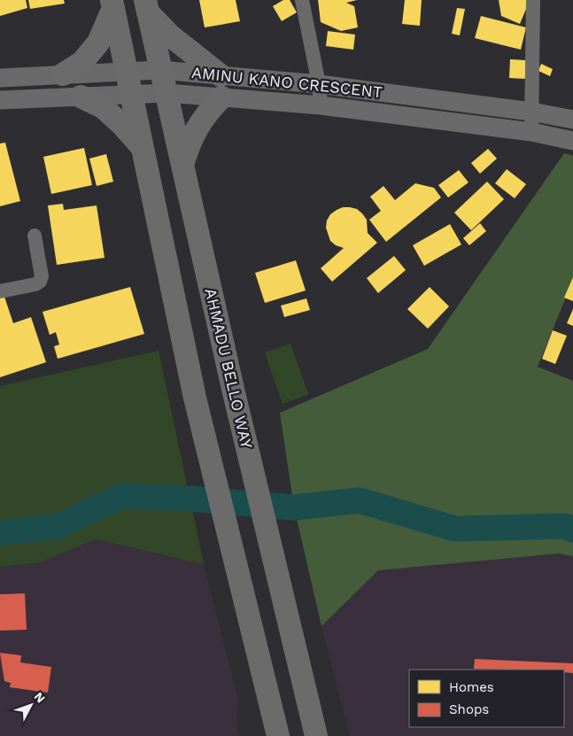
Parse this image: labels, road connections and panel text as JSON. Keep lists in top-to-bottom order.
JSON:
{
  "streets": {
    "main road": ["AHMADU BELLO WAY"],
    "street": ["AMINU KANO CRESCENT"]
  },
  "crossings": [
    ["AMINU KANO CRESCENT", "AHMADU BELLO WAY"]
  ],
  "legend": ["Homes", "Shops"],
  "north": "top right"
}
